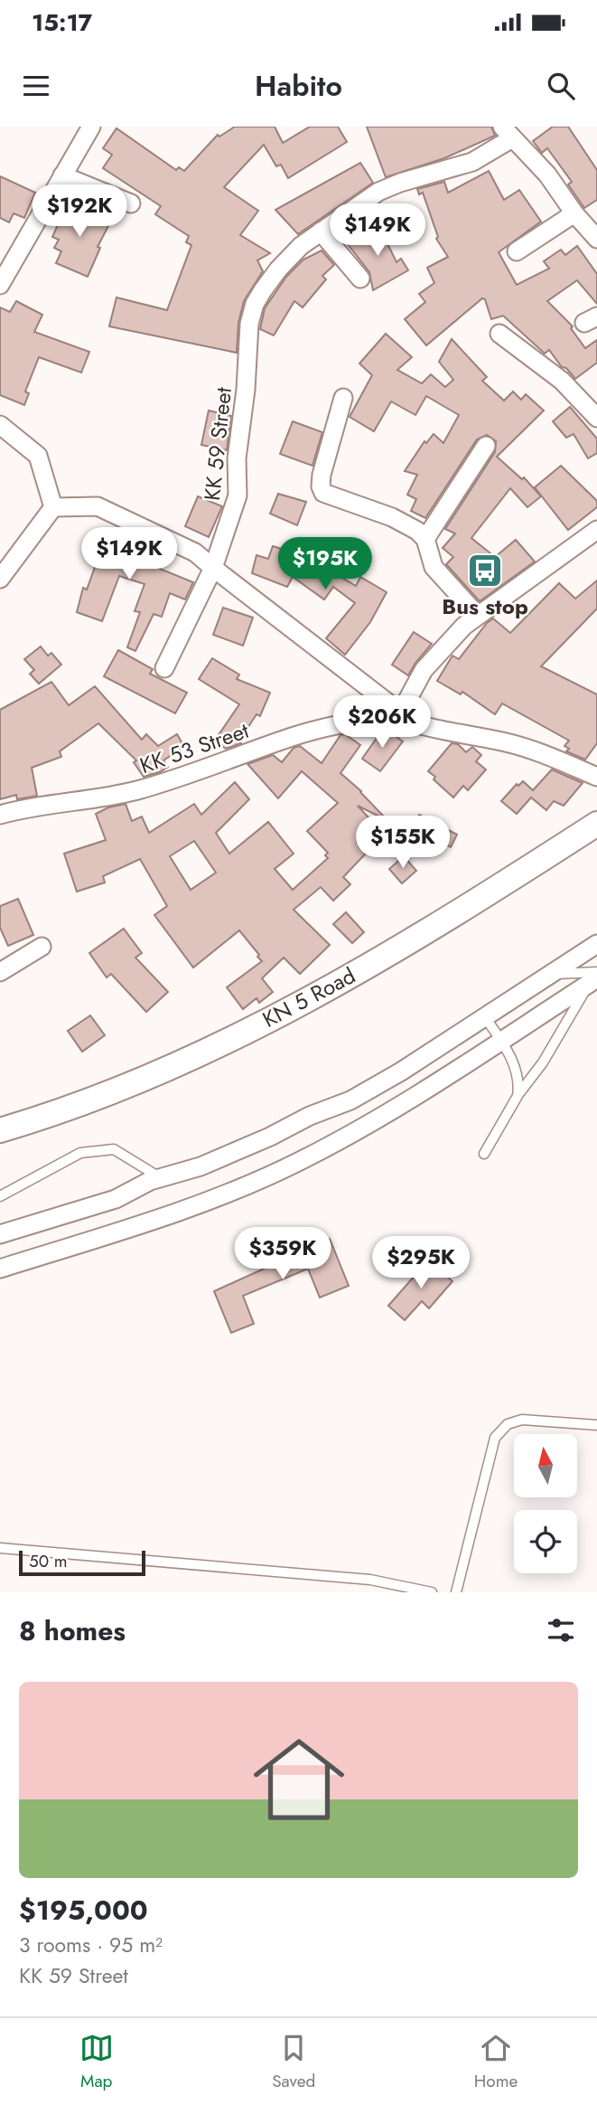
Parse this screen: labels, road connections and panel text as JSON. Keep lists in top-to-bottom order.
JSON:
{
  "streets": {
    "main road": ["KN 5 Road"],
    "street": ["KK 59 Street", "KK 53 Street"]
  },
  "places": {
    "bus stop": ["Bus stop"]
  },
  "scale_bar": "50 m",
  "north": "top",
  "page": {
    "status": "15:17",
    "header": "Habito",
    "price": [
      "$192K",
      "$149K",
      "$149K",
      "$195K",
      "$206K",
      "$155K",
      "$359K",
      "$295K"
    ],
    "scale": "50 m",
    "heading": "8 homes",
    "list": [
      {
        "name": "$195,000",
        "note": "3 rooms · 95 m² · KK 59 Street"
      }
    ],
    "tabs": ["Map", "Saved", "Home"]
  }
}
